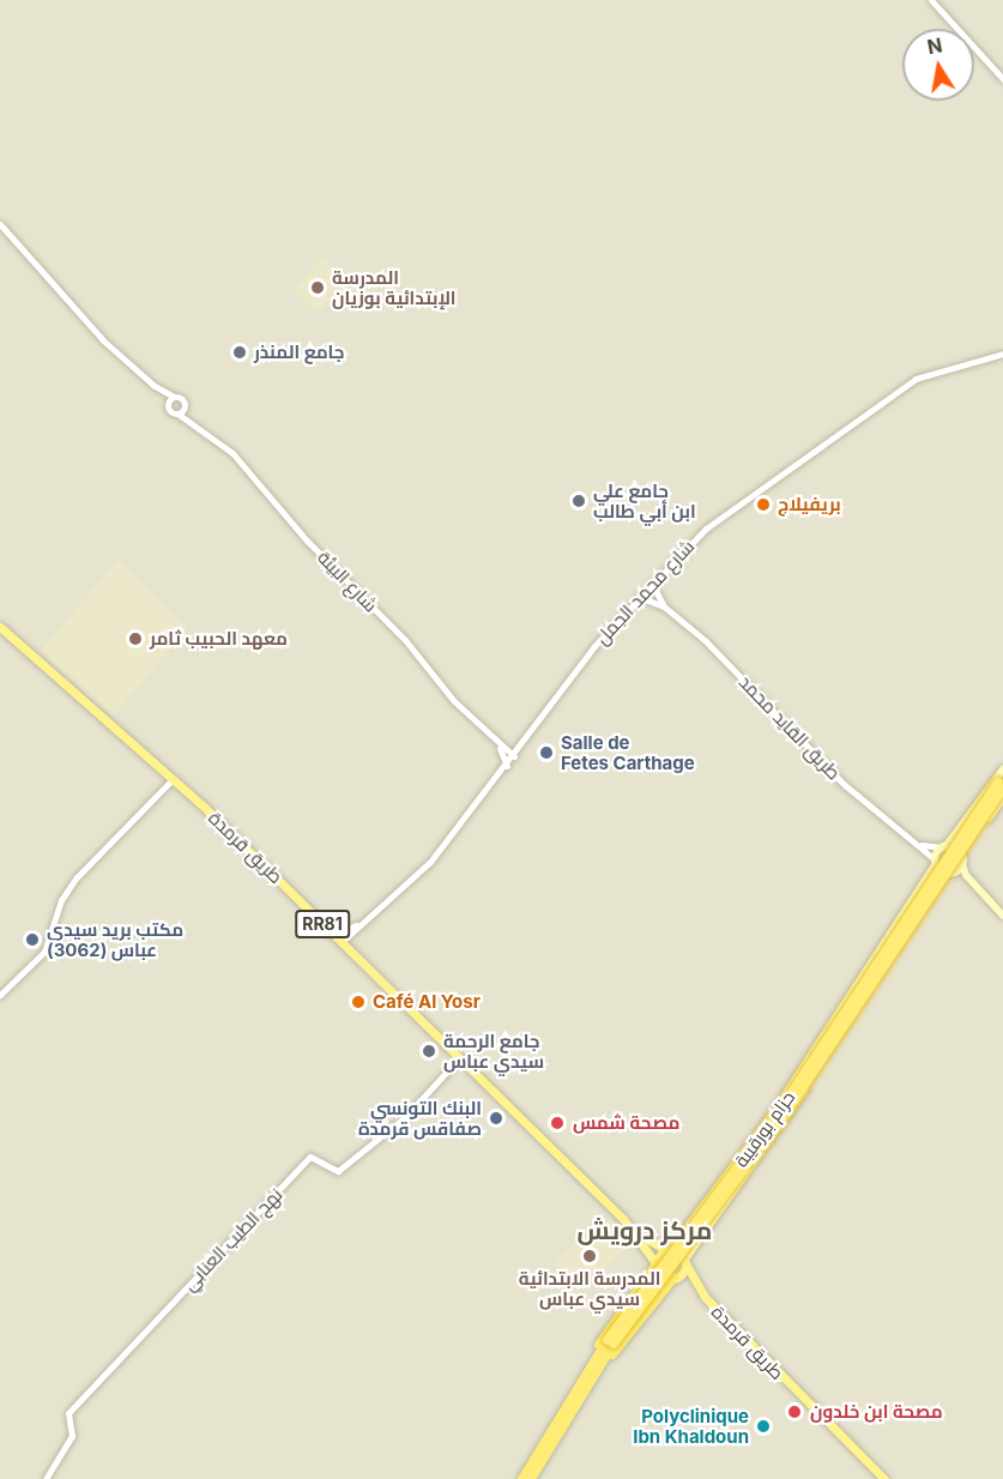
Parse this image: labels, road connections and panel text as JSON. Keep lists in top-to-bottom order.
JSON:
{
  "streets": {
    "highway": ["حزام بورقيبة"],
    "main road": ["طريق قرمدة", "RR81"],
    "street": [
      "شارع البيئة",
      "شارع محمد الجمل",
      "طريق القايد محمد",
      "نهج الطيب العنابي"
    ]
  },
  "crossings": [
    ["شارع البيئة", "شارع محمد الجمل"],
    ["شارع محمد الجمل", "طريق القايد محمد"],
    ["شارع محمد الجمل", "طريق قرمدة"],
    ["طريق القايد محمد", "حزام بورقيبة"],
    ["طريق قرمدة", "RR81"],
    ["طريق قرمدة", "حزام بورقيبة"],
    ["طريق قرمدة", "نهج الطيب العنابي"],
    ["RR81", "حزام بورقيبة"]
  ],
  "districts": ["مركز درويش"],
  "places": [
    "المدرسة الإبتدائية بوزيان",
    "جامع المنذر",
    "جامع علي ابن أبي طالب",
    "بريفيلاج",
    "معهد الحبيب ثامر",
    "Salle de Fetes Carthage",
    "مكتب بريد سيدي عباس (3062)",
    "Café Al Yosr",
    "جامع الرحمة سيدي عباس",
    "البنك التونسي صفاقس قرمدة",
    "مصحة شمس",
    "المدرسة الابتدائية سيدي عباس",
    "مصحة ابن خلدون",
    "Polyclinique Ibn Khaldoun"
  ],
  "north": "top"
}
